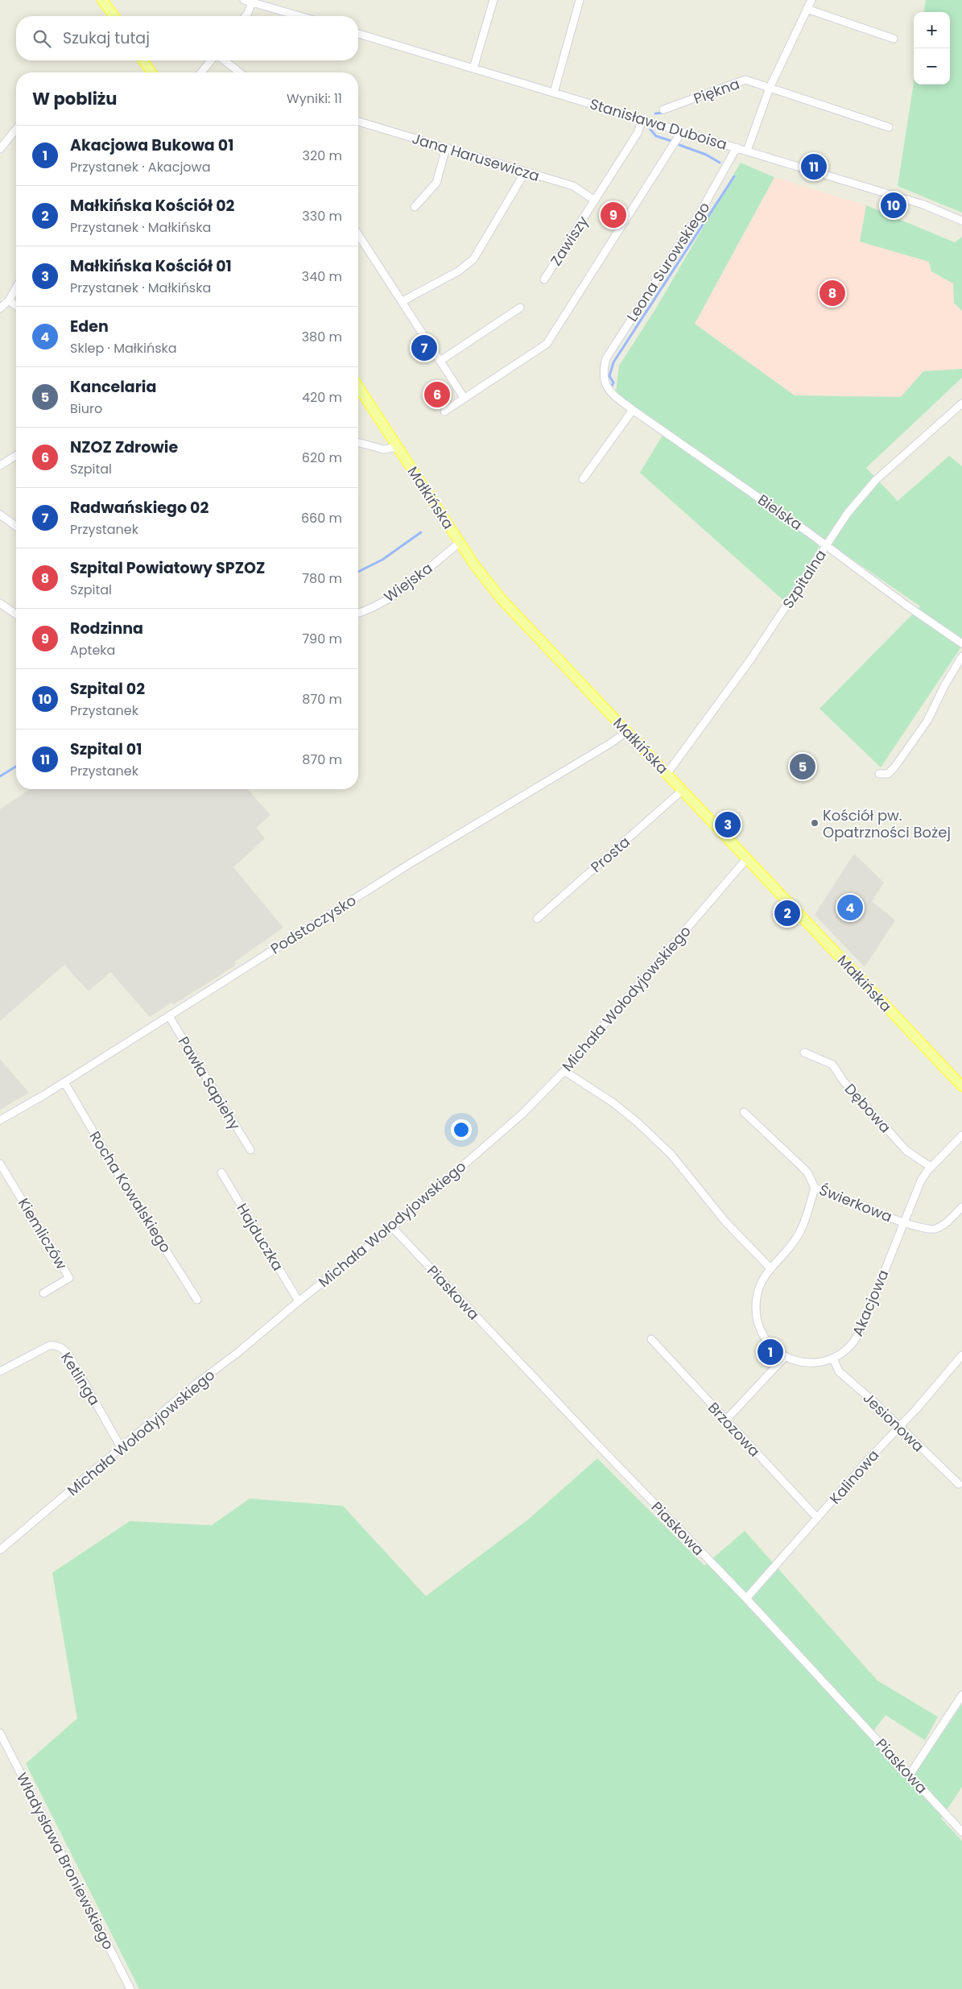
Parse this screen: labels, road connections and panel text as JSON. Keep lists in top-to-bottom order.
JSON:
{
  "streets": {
    "main road": ["Małkińska"],
    "street": [
      "Piękna",
      "Stanisława Duboisa",
      "Jana Harusewicza",
      "Zawiszy",
      "Leona Surowskiego",
      "Bielska",
      "Szpitalna",
      "Wiejska",
      "Prosta",
      "Podstoczysko",
      "Michała Wołodyjowskiego",
      "Pawła Sapiehy",
      "Dębowa",
      "Rocha Kowalskiego",
      "Świerkowa",
      "Kiemliczów",
      "Hajduczka",
      "Piaskowa",
      "Akacjowa",
      "Ketlinga",
      "Jesionowa",
      "Brzozowa",
      "Kalinowa",
      "Władysława Broniewskiego"
    ]
  },
  "crossings": [
    ["Stanisława Duboisa", "Zawiszy"],
    ["Stanisława Duboisa", "Leona Surowskiego"],
    ["Jana Harusewicza", "Zawiszy"],
    ["Leona Surowskiego", "Bielska"],
    ["Małkińska", "Szpitalna"],
    ["Małkińska", "Wiejska"],
    ["Małkińska", "Prosta"],
    ["Małkińska", "Podstoczysko"],
    ["Małkińska", "Michała Wołodyjowskiego"],
    ["Bielska", "Szpitalna"],
    ["Podstoczysko", "Pawła Sapiehy"],
    ["Podstoczysko", "Rocha Kowalskiego"],
    ["Michała Wołodyjowskiego", "Hajduczka"],
    ["Michała Wołodyjowskiego", "Piaskowa"],
    ["Michała Wołodyjowskiego", "Ketlinga"],
    ["Dębowa", "Akacjowa"],
    ["Świerkowa", "Akacjowa"],
    ["Piaskowa", "Kalinowa"],
    ["Akacjowa", "Jesionowa"],
    ["Jesionowa", "Kalinowa"],
    ["Brzozowa", "Kalinowa"]
  ],
  "places": ["Kościół pw. Opatrzności Bożej"],
  "page": {
    "map_buttons": ["+", "−"],
    "search": "Szukaj tutaj",
    "heading": ["W pobliżu", "Wyniki: 11"],
    "list": [
      {
        "mark": "1",
        "name": "Akacjowa Bukowa 01",
        "note": "Przystanek · Akacjowa",
        "value": "320 m"
      },
      {
        "mark": "2",
        "name": "Małkińska Kościół 02",
        "note": "Przystanek · Małkińska",
        "value": "330 m"
      },
      {
        "mark": "3",
        "name": "Małkińska Kościół 01",
        "note": "Przystanek · Małkińska",
        "value": "340 m"
      },
      {
        "mark": "4",
        "name": "Eden",
        "note": "Sklep · Małkińska",
        "value": "380 m"
      },
      {
        "mark": "5",
        "name": "Kancelaria",
        "note": "Biuro",
        "value": "420 m"
      },
      {
        "mark": "6",
        "name": "NZOZ Zdrowie",
        "note": "Szpital",
        "value": "620 m"
      },
      {
        "mark": "7",
        "name": "Radwańskiego 02",
        "note": "Przystanek",
        "value": "660 m"
      },
      {
        "mark": "8",
        "name": "Szpital Powiatowy SPZOZ",
        "note": "Szpital",
        "value": "780 m"
      },
      {
        "mark": "9",
        "name": "Rodzinna",
        "note": "Apteka",
        "value": "790 m"
      },
      {
        "mark": "10",
        "name": "Szpital 02",
        "note": "Przystanek",
        "value": "870 m"
      },
      {
        "mark": "11",
        "name": "Szpital 01",
        "note": "Przystanek",
        "value": "870 m"
      }
    ],
    "pins": [
      "11",
      "10",
      "9",
      "8",
      "7",
      "6",
      "5",
      "3",
      "4",
      "2",
      "1"
    ]
  }
}
